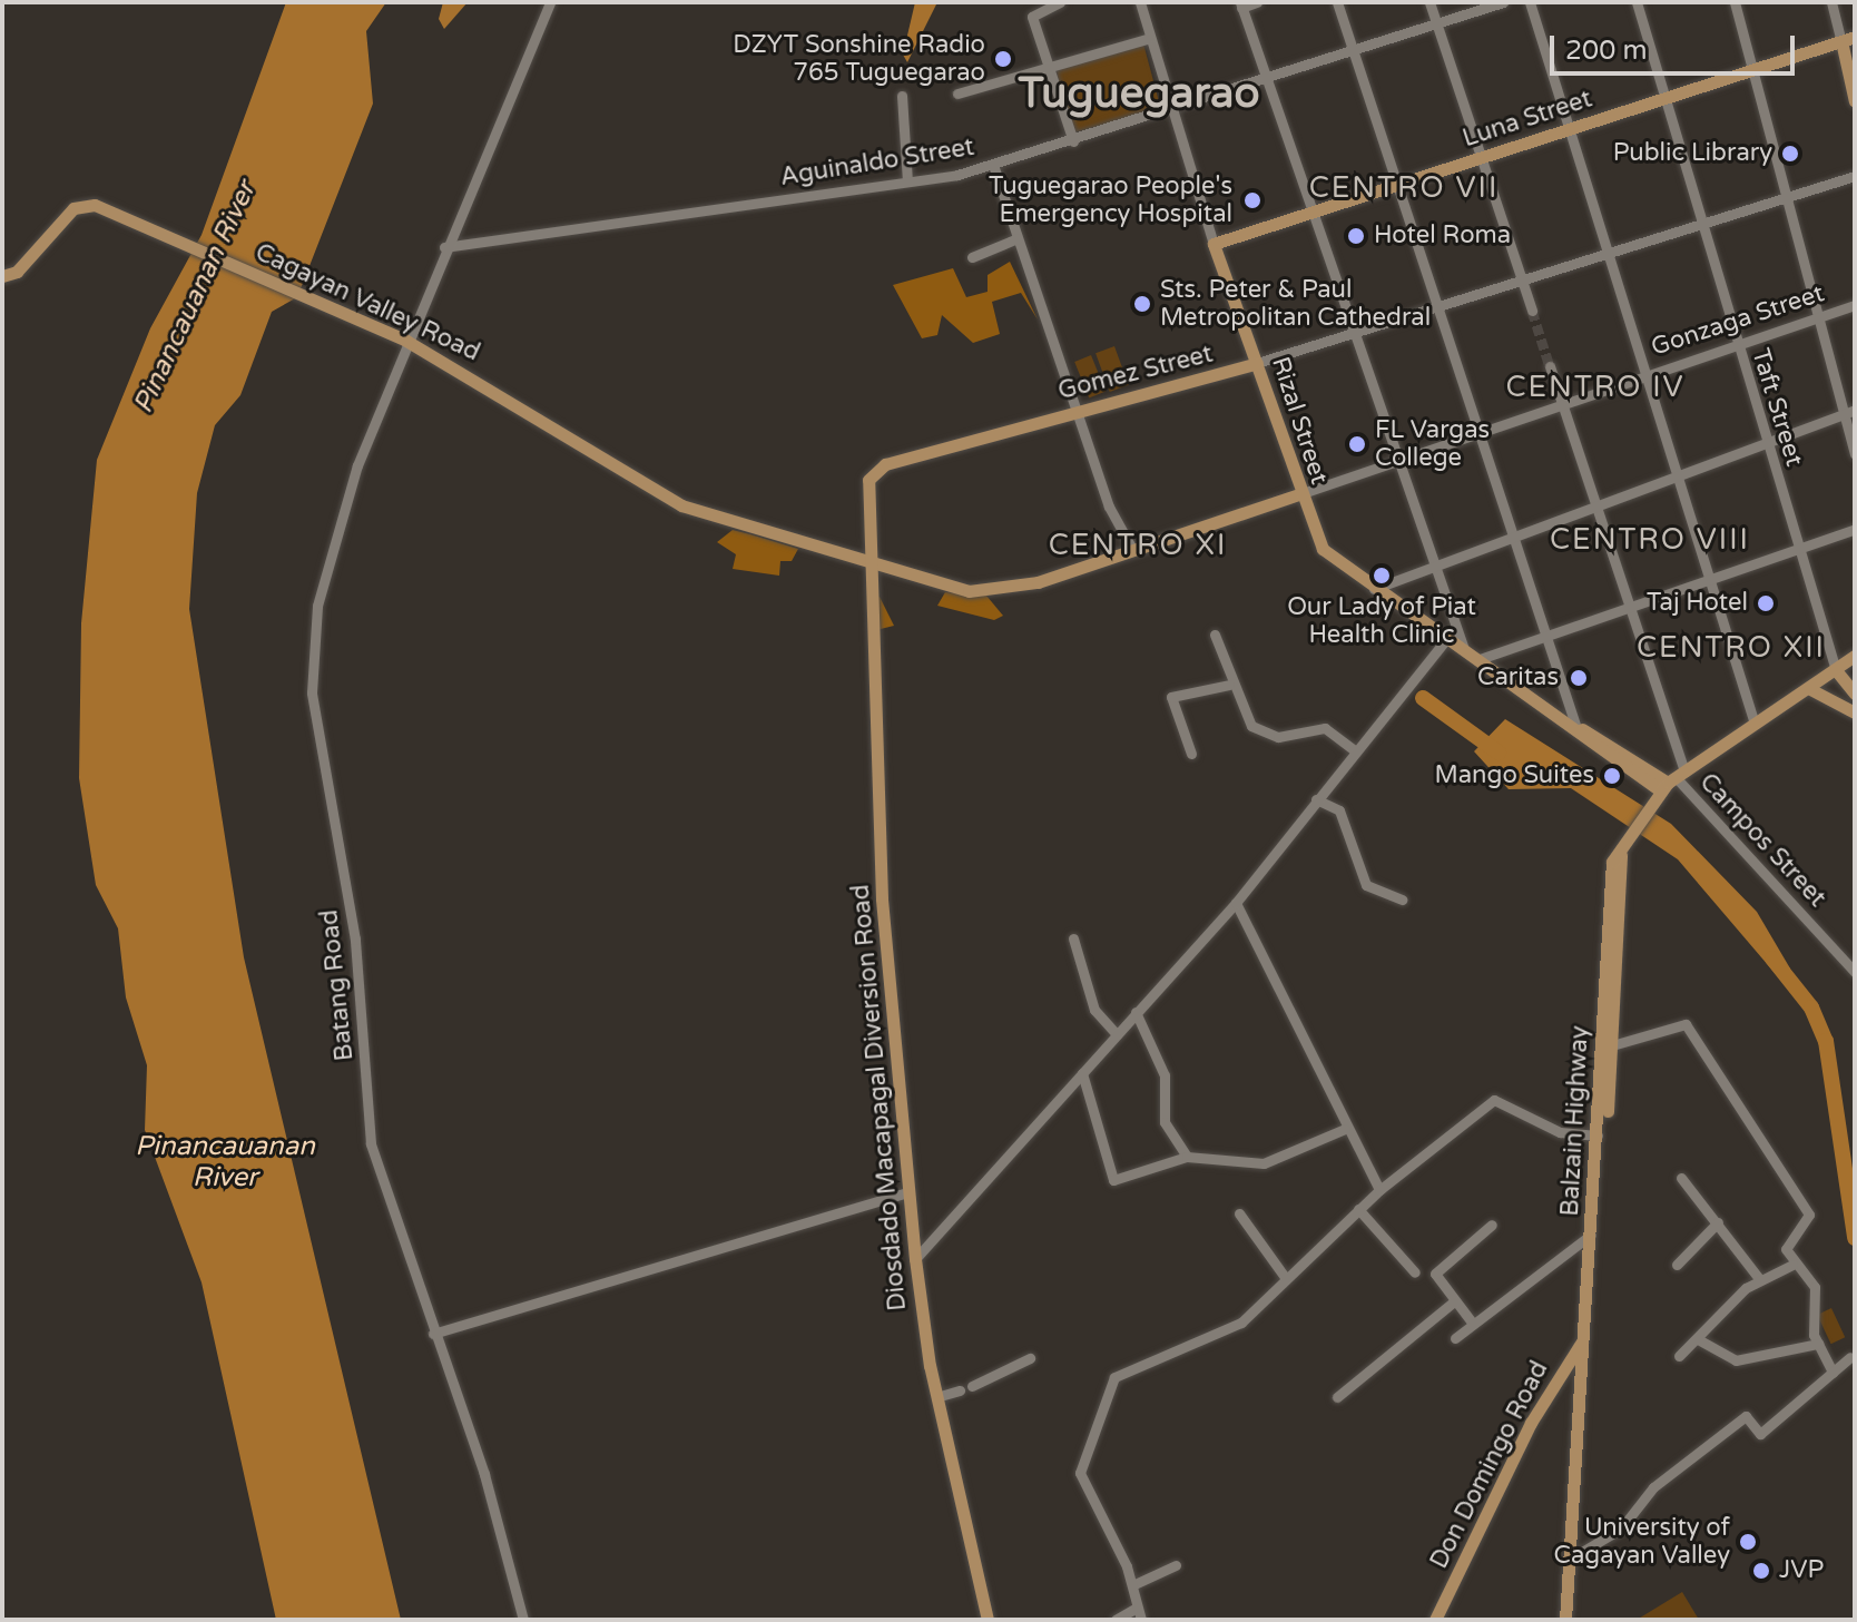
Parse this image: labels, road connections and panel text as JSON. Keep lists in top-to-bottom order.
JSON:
{
  "streets": {
    "main road": [
      "Luna Street",
      "Cagayan Valley Road",
      "Gonzaga Street",
      "Gomez Street",
      "Rizal Street",
      "Diosdado Macapagal Diversion Road",
      "Balzain Highway",
      "Don Domingo Road"
    ],
    "street": [
      "Aguinaldo Street",
      "Taft Street",
      "Campos Street",
      "Batang Road"
    ]
  },
  "crossings": [
    ["Luna Street", "Taft Street"],
    ["Luna Street", "Rizal Street"],
    ["Aguinaldo Street", "Rizal Street"],
    ["Cagayan Valley Road", "Gonzaga Street"],
    ["Cagayan Valley Road", "Gomez Street"],
    ["Cagayan Valley Road", "Batang Road"],
    ["Cagayan Valley Road", "Diosdado Macapagal Diversion Road"],
    ["Gonzaga Street", "Gomez Street"],
    ["Gonzaga Street", "Taft Street"],
    ["Gonzaga Street", "Rizal Street"],
    ["Gonzaga Street", "Diosdado Macapagal Diversion Road"],
    ["Gomez Street", "Taft Street"],
    ["Gomez Street", "Rizal Street"],
    ["Gomez Street", "Diosdado Macapagal Diversion Road"],
    ["Rizal Street", "Campos Street"],
    ["Rizal Street", "Balzain Highway"],
    ["Campos Street", "Balzain Highway"],
    ["Balzain Highway", "Don Domingo Road"]
  ],
  "districts": [
    "Tuguegarao",
    "CENTRO VII",
    "CENTRO IV",
    "CENTRO VIII",
    "CENTRO XI",
    "CENTRO XII"
  ],
  "water": ["Pinancauanan River"],
  "places": [
    "DZYT Sonshine Radio 765 Tuguegarao",
    "Public Library",
    "Tuguegarao People's Emergency Hospital",
    "Hotel Roma",
    "Sts. Peter & Paul Metropolitan Cathedral",
    "FL Vargas College",
    "Our Lady of Piat Health Clinic",
    "Taj Hotel",
    "Caritas",
    "Mango Suites",
    "University of Cagayan Valley",
    "JVP"
  ],
  "scale_bar": "200 m"
}
